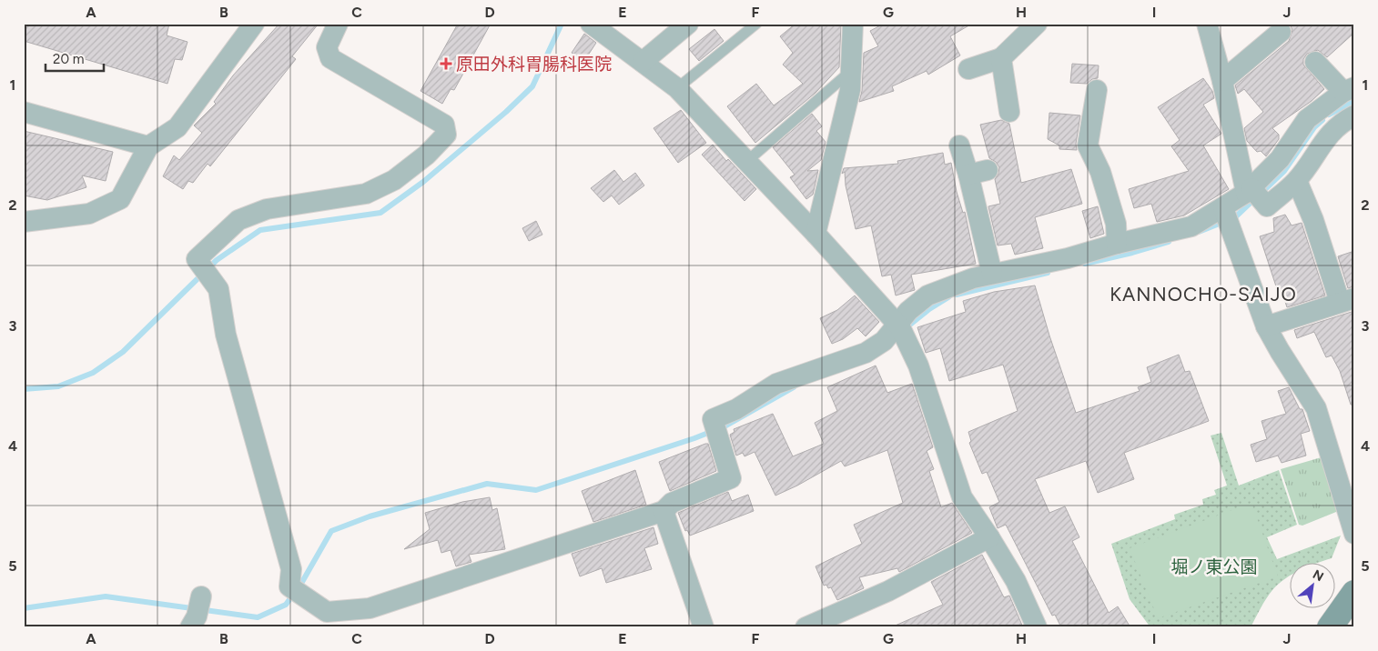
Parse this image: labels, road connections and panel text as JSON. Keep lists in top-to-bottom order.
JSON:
{
  "districts": ["KANNOCHO-SAIJO"],
  "parks": ["堀ノ東公園"],
  "places": {
    "health": ["原田外科胃腸科医院"]
  },
  "scale_bar": "20 m",
  "north": "top right",
  "grid": {
    "columns": [
      "A",
      "B",
      "C",
      "D",
      "E",
      "F",
      "G",
      "H",
      "I",
      "J"
    ],
    "rows": [
      "1",
      "2",
      "3",
      "4",
      "5"
    ]
  }
}
